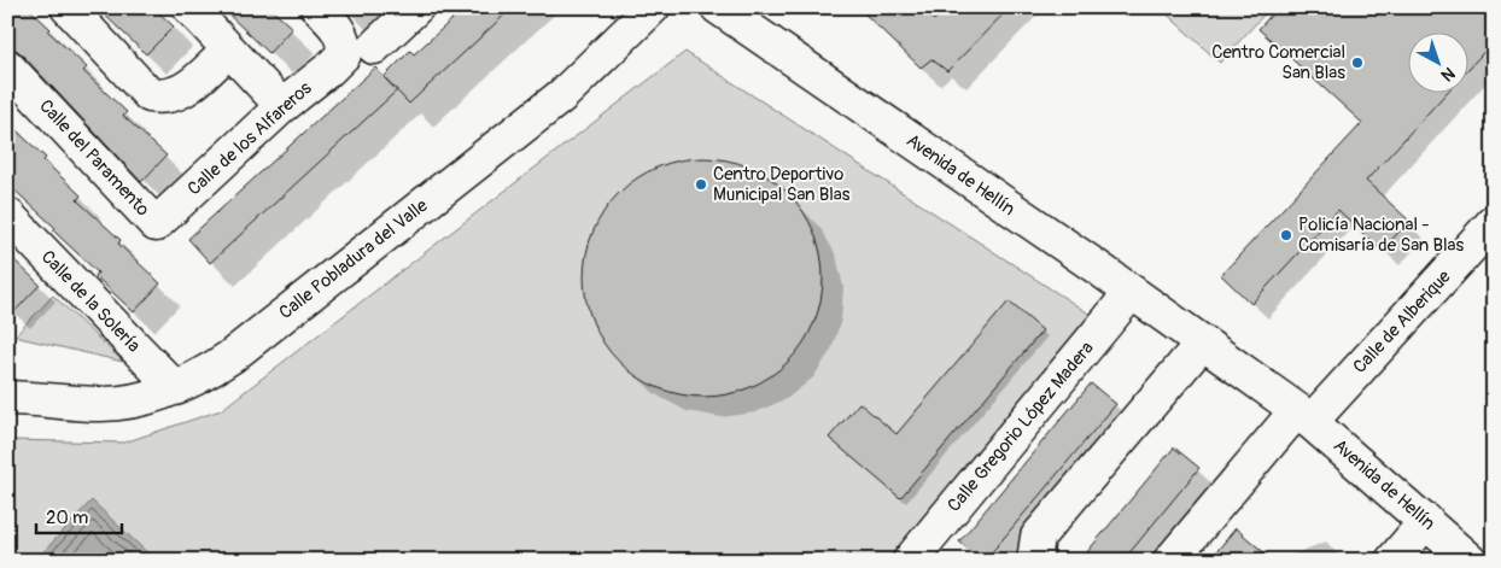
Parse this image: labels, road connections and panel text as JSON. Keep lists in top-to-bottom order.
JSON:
{
  "streets": {
    "street": [
      "Calle de los Alfareros",
      "Calle del Paramento",
      "Avenida de Hellín",
      "Calle Pobladura del Valle",
      "Calle de la Solería",
      "Calle de Alberique",
      "Calle Gregorio López Madera"
    ]
  },
  "crossings": [
    ["Calle de los Alfareros", "Calle del Paramento"],
    ["Avenida de Hellín", "Calle de Alberique"],
    ["Avenida de Hellín", "Calle Gregorio López Madera"],
    ["Calle Pobladura del Valle", "Calle de la Solería"]
  ],
  "places": ["Centro Comercial San Blas", "Centro Deportivo Municipal San Blas", "Policía Nacional - Comisaría de San Blas"],
  "scale_bar": "20 m",
  "north": "bottom right"
}
